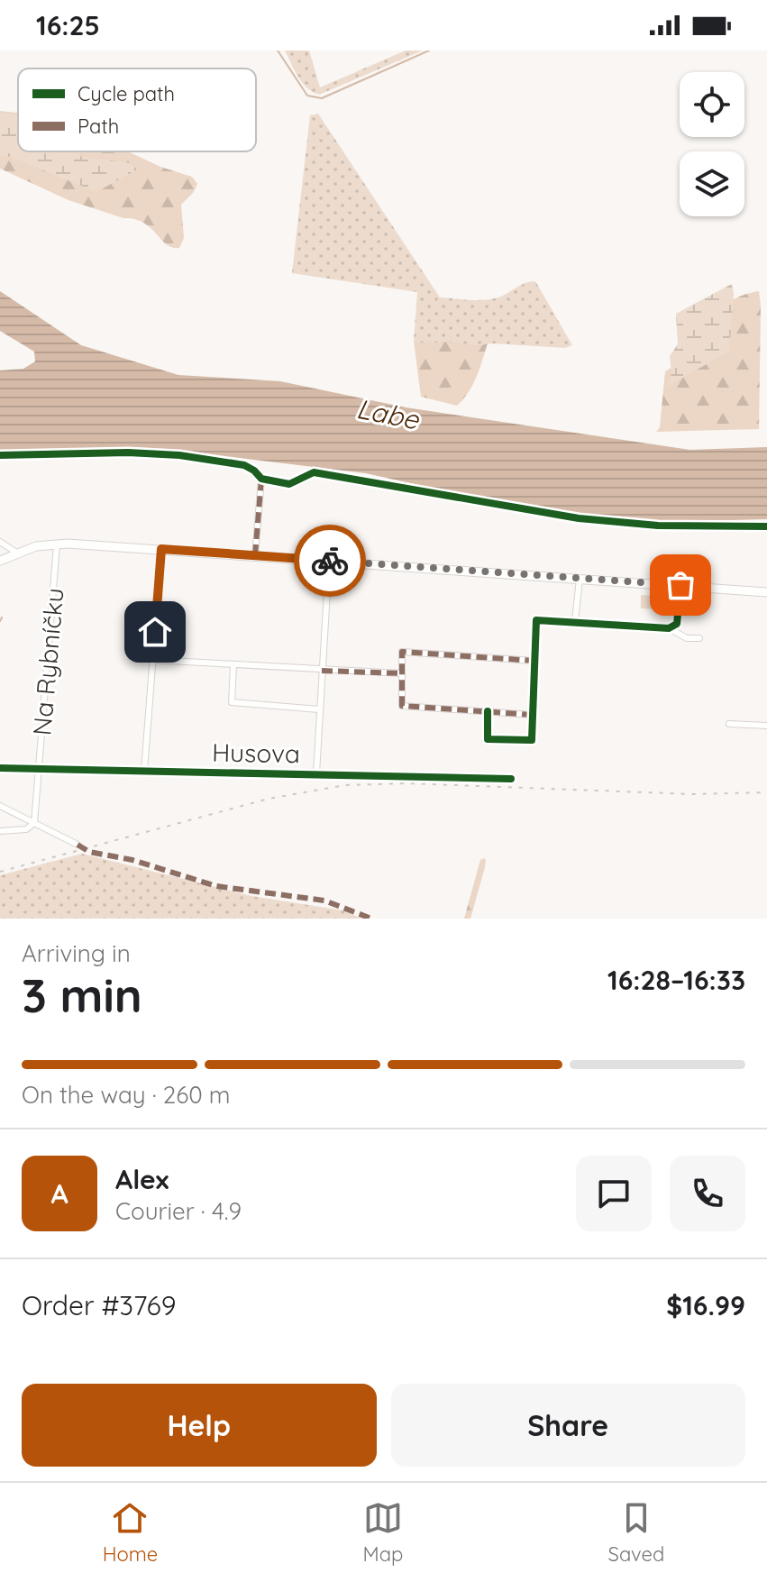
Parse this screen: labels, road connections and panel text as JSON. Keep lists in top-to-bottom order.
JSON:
{
  "streets": {
    "street": ["Na Rybníčku", "Husova"]
  },
  "crossings": [
    ["Na Rybníčku", "Husova"]
  ],
  "water": ["Labe"],
  "legend": ["Cycle path", "Path"],
  "page": {
    "status": "16:25",
    "heading": ["3 min", "Arriving in", "16:28–16:33"],
    "panel": [
      "Alex",
      "Courier · 4.9",
      "Order #3769",
      "$16.99"
    ],
    "bar": "On the way · 260 m",
    "round": "A",
    "buttons": ["Help", "Share"],
    "tabs": ["Home", "Map", "Saved"]
  }
}
